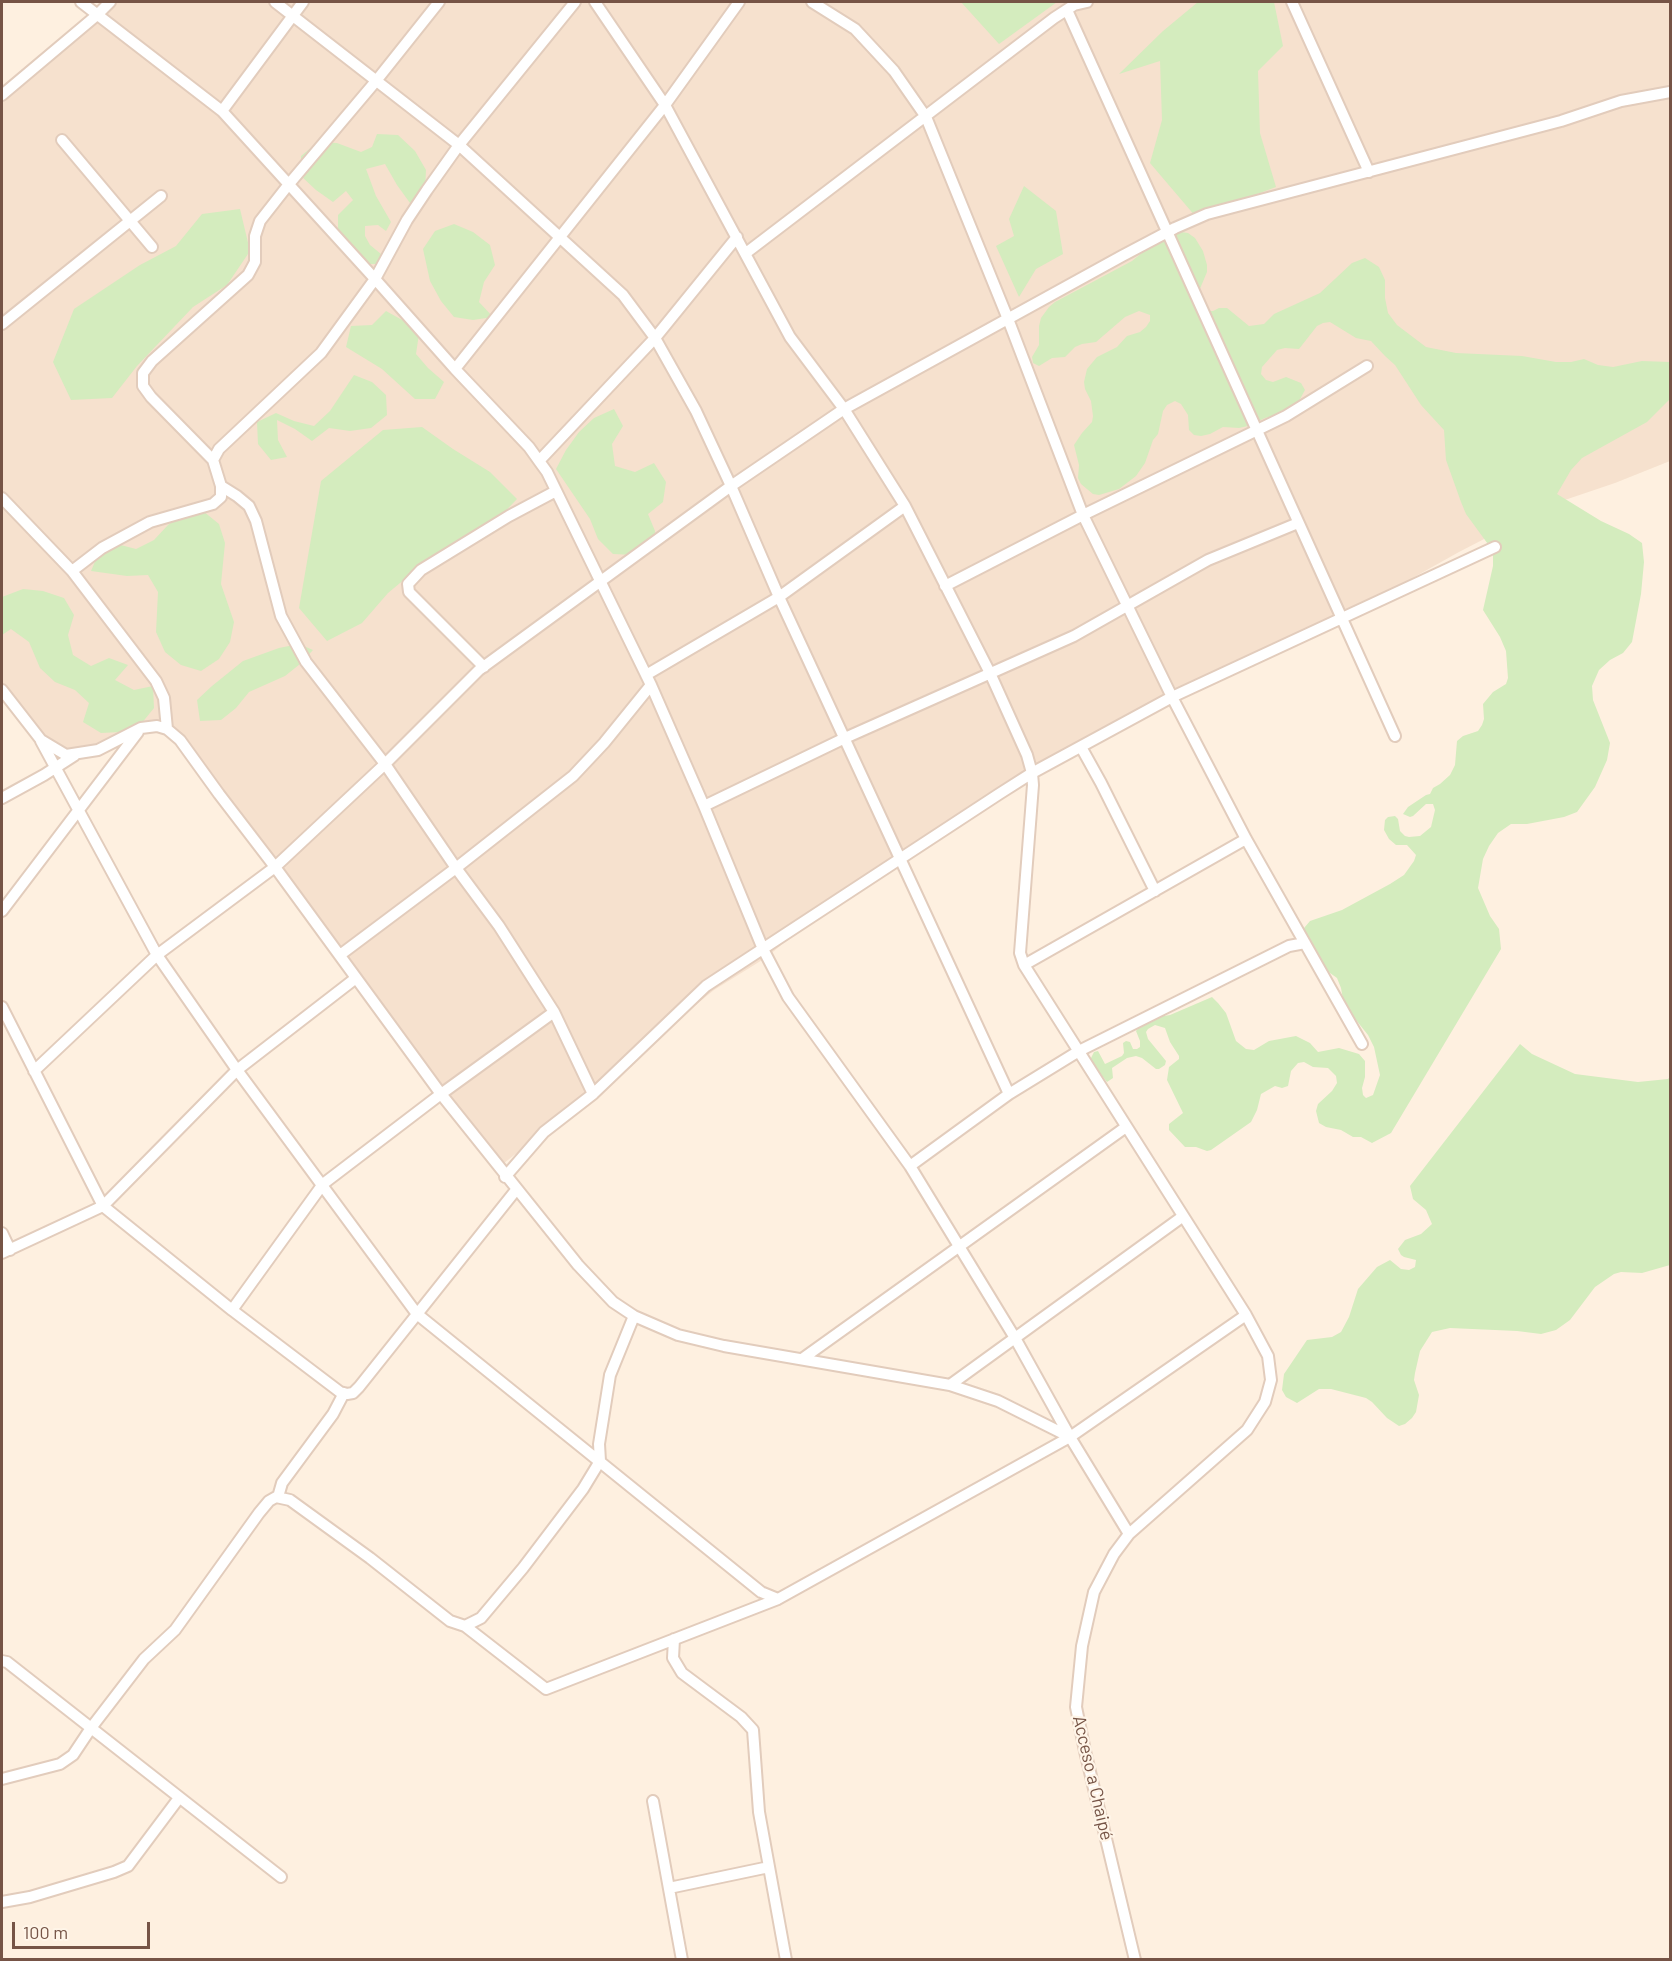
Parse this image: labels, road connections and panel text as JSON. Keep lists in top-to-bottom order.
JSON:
{
  "streets": {
    "street": ["Acceso a Chaipé"]
  },
  "scale_bar": "100 m"
}
